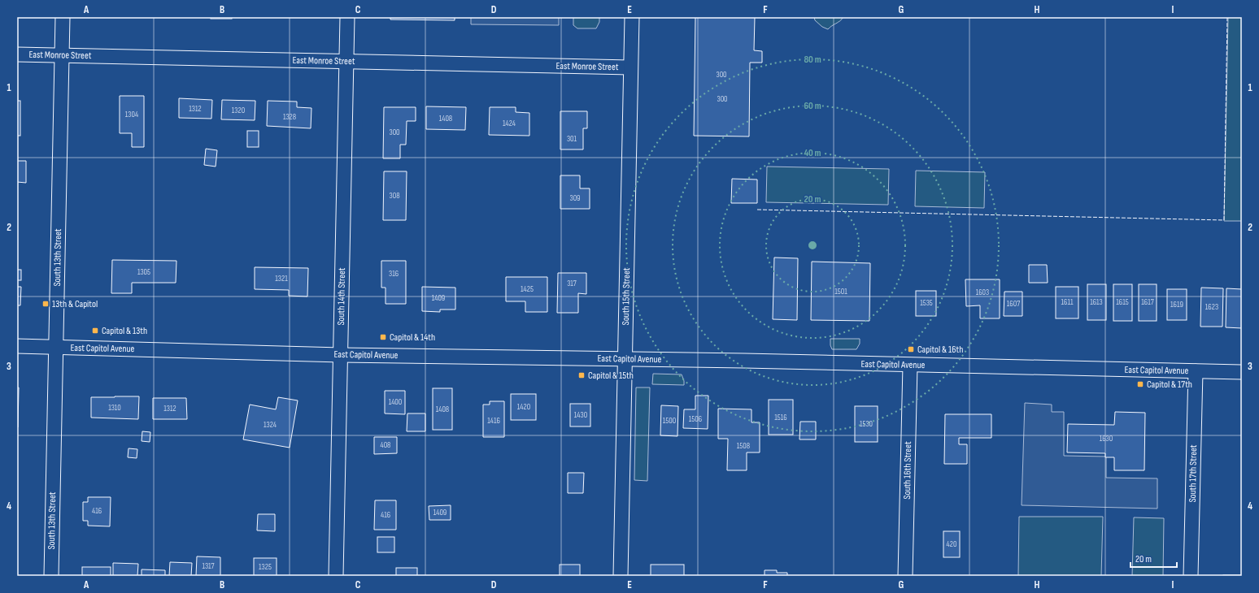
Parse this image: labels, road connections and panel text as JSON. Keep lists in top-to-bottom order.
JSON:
{
  "streets": {
    "street": [
      "East Monroe Street",
      "South 13th Street",
      "South 14th Street",
      "South 15th Street",
      "East Capitol Avenue",
      "South 16th Street",
      "South 17th Street"
    ]
  },
  "crossings": [
    ["East Monroe Street", "South 13th Street"],
    ["East Monroe Street", "South 14th Street"],
    ["East Monroe Street", "South 15th Street"],
    ["South 13th Street", "East Capitol Avenue"],
    ["South 14th Street", "East Capitol Avenue"],
    ["South 15th Street", "East Capitol Avenue"],
    ["East Capitol Avenue", "South 16th Street"],
    ["East Capitol Avenue", "South 17th Street"]
  ],
  "places": {
    "transit": [
      "13th & Capitol",
      "Capitol & 13th",
      "Capitol & 14th",
      "Capitol & 16th",
      "Capitol & 15th",
      "Capitol & 17th"
    ]
  },
  "house_numbers": [
    "300",
    "300",
    "1312",
    "1320",
    "1304",
    "1328",
    "1408",
    "1424",
    "300",
    "301",
    "308",
    "309",
    "1305",
    "316",
    "1321",
    "317",
    "1425",
    "1501",
    "1603",
    "1409",
    "1611",
    "1613",
    "1615",
    "1617",
    "1535",
    "1607",
    "1619",
    "1623",
    "1400",
    "1420",
    "1310",
    "1312",
    "1408",
    "1430",
    "1516",
    "1506",
    "1416",
    "1500",
    "1530",
    "1324",
    "1630",
    "408",
    "1508",
    "416",
    "1409",
    "416",
    "420",
    "1317",
    "1325"
  ],
  "scale_bar": "20 m",
  "grid": {
    "columns": [
      "A",
      "B",
      "C",
      "D",
      "E",
      "F",
      "G",
      "H",
      "I"
    ],
    "rows": [
      "1",
      "2",
      "3",
      "4"
    ]
  },
  "rings": [
    "80 m",
    "60 m",
    "40 m",
    "20 m"
  ]
}
